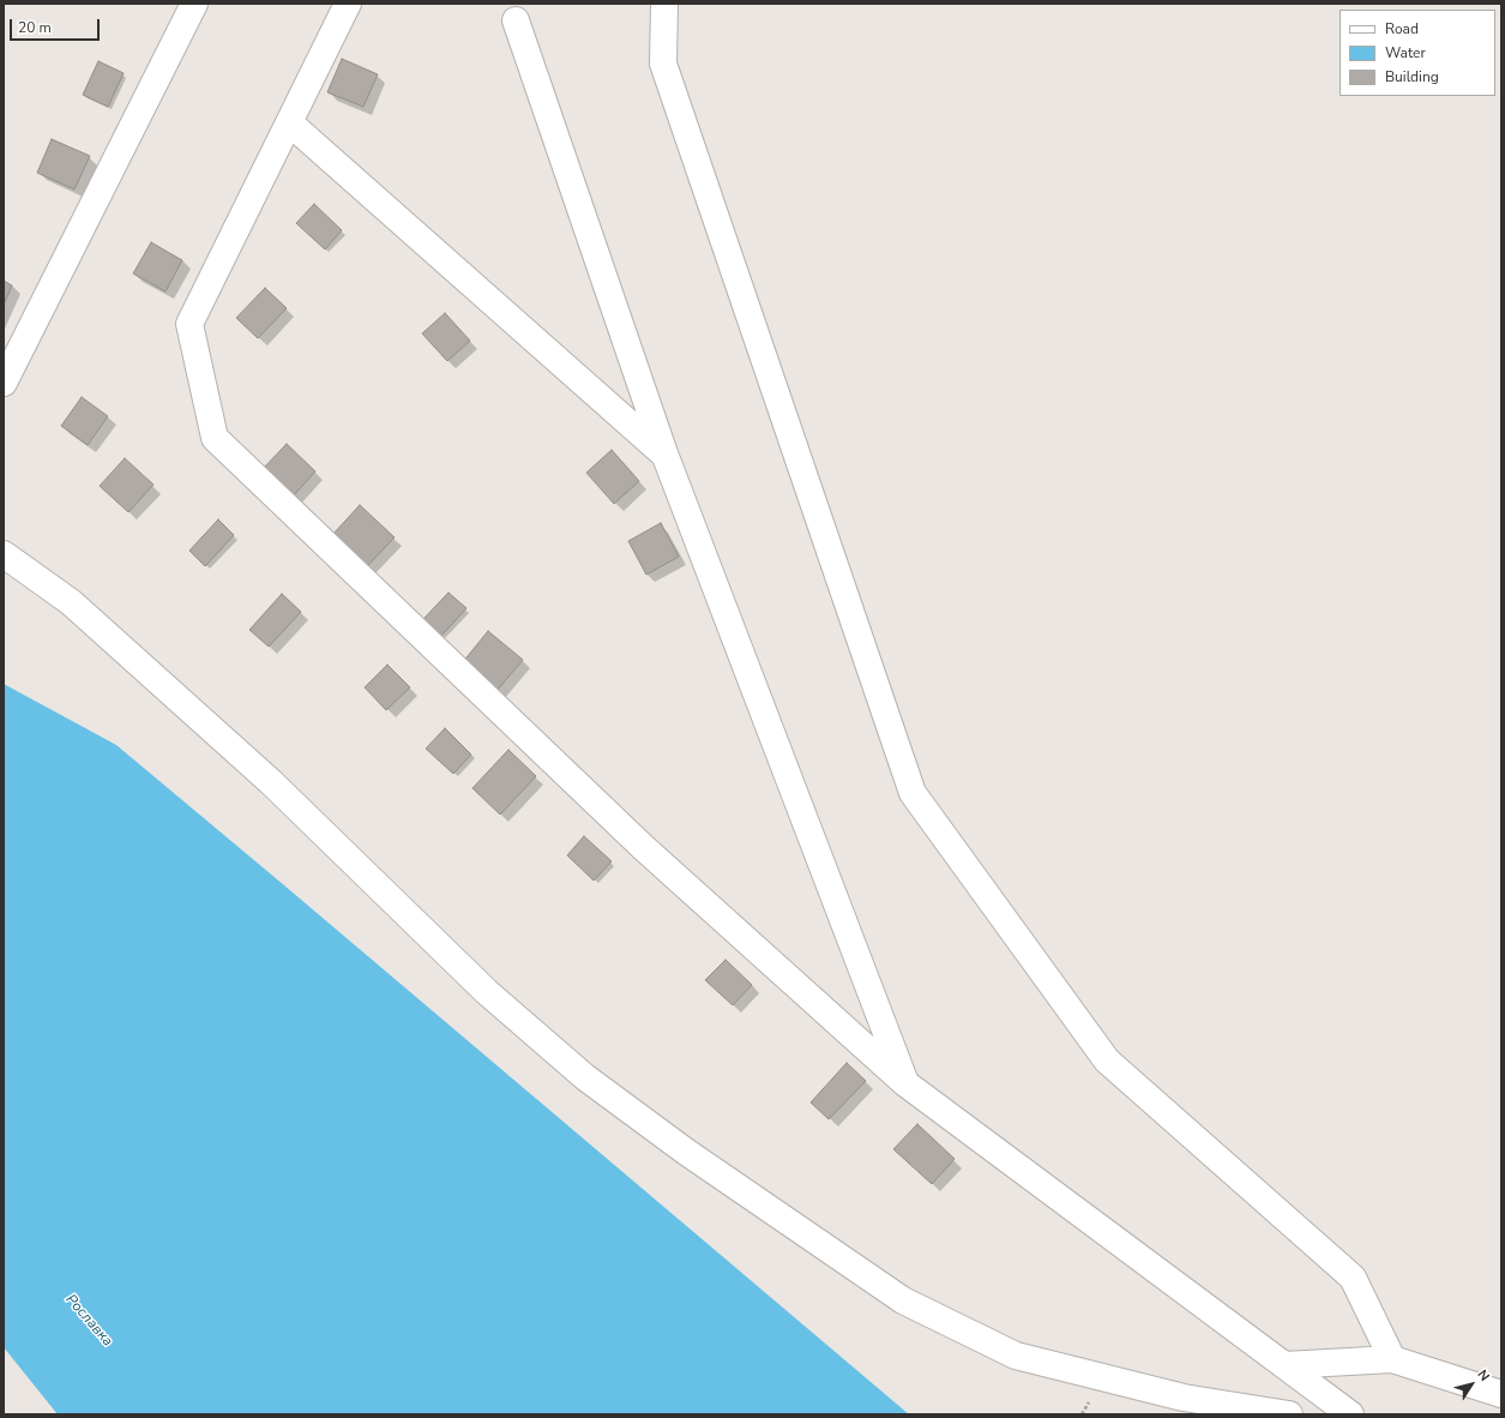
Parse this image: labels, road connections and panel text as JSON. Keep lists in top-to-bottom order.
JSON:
{
  "water": ["Рославка"],
  "legend": ["Road", "Water", "Building"],
  "scale_bar": "20 m",
  "north": "top right"
}
